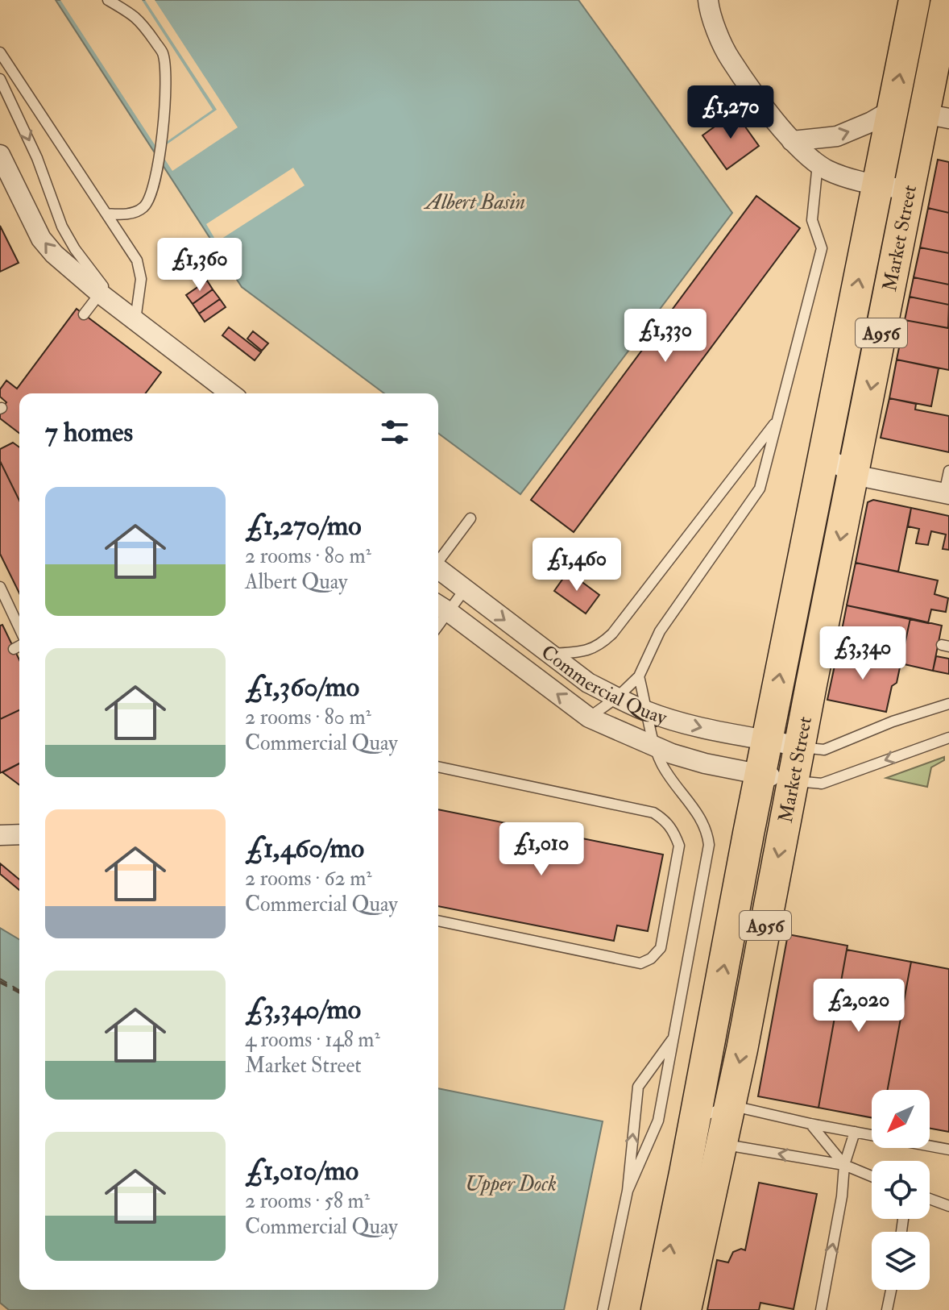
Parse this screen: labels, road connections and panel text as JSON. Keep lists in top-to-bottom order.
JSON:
{
  "streets": {
    "main road": ["Market Street", "A956"],
    "street": ["Commercial Quay"]
  },
  "crossings": [
    ["Market Street", "A956"],
    ["Market Street", "Commercial Quay"]
  ],
  "water": ["Albert Basin", "Upper Dock"],
  "north": "bottom left",
  "page": {
    "price": [
      "£1,270",
      "£1,360",
      "£1,330",
      "£1,460",
      "£3,340",
      "£1,010",
      "£2,020"
    ],
    "heading": "7 homes",
    "list": [
      {
        "name": "£1,270/mo",
        "note": "2 rooms · 80 m² · Albert Quay"
      },
      {
        "name": "£1,360/mo",
        "note": "2 rooms · 80 m² · Commercial Quay"
      },
      {
        "name": "£1,460/mo",
        "note": "2 rooms · 62 m² · Commercial Quay"
      },
      {
        "name": "£3,340/mo",
        "note": "4 rooms · 148 m² · Market Street"
      },
      {
        "name": "£1,010/mo",
        "note": "2 rooms · 58 m² · Commercial Quay"
      }
    ]
  }
}
